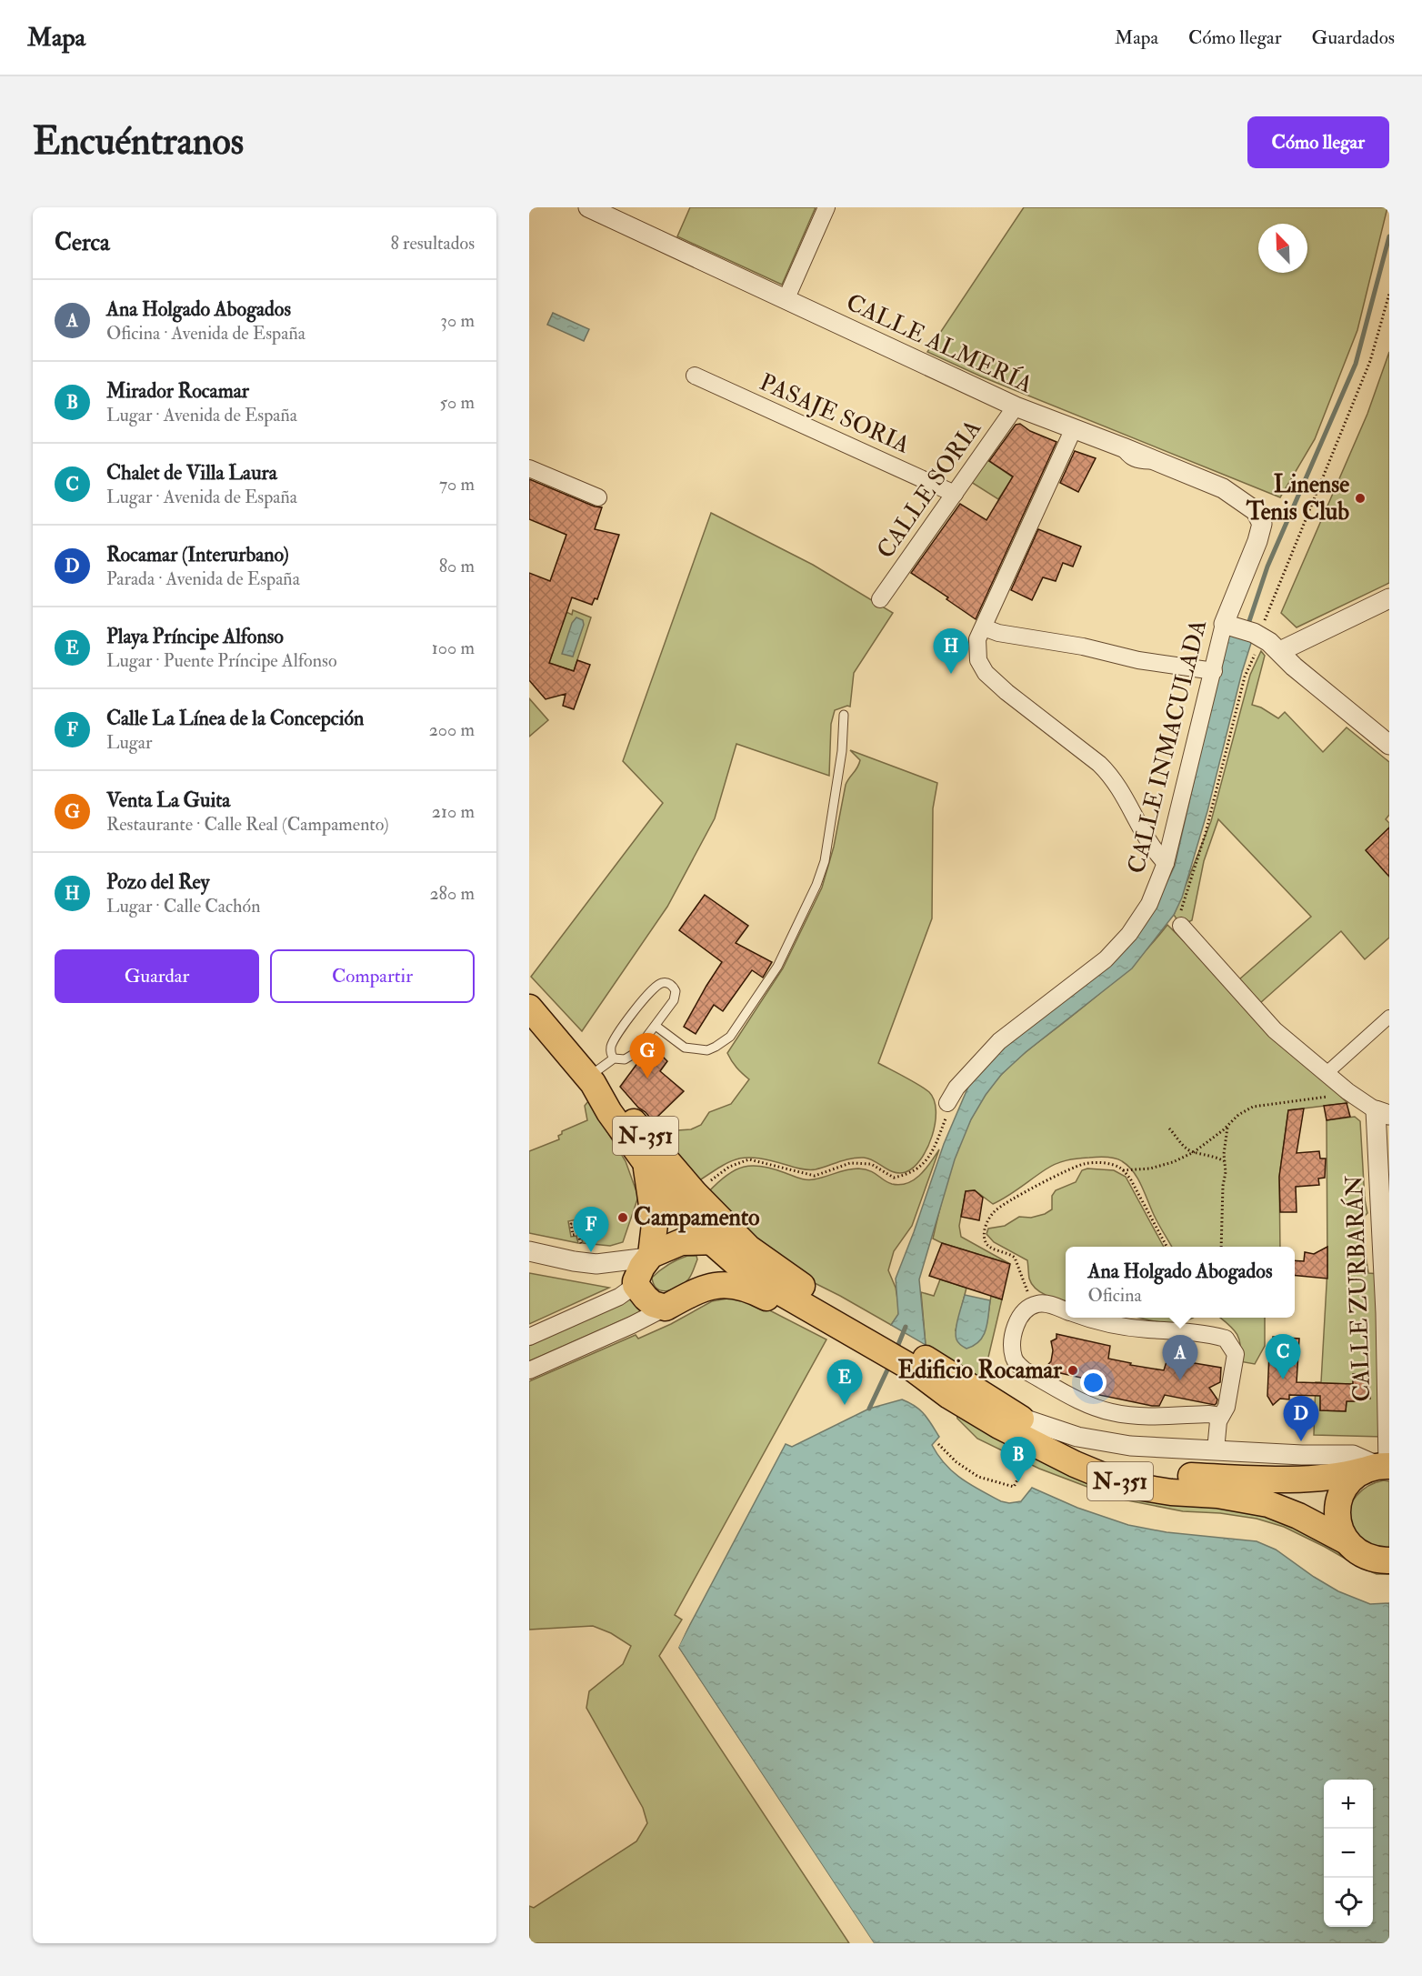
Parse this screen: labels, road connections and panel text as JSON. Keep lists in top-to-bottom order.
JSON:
{
  "streets": {
    "highway": ["N-351"],
    "street": [
      "CALLE ALMERÍA",
      "PASAJE SORIA",
      "CALLE SORIA",
      "CALLE INMACULADA",
      "CALLE ZURBARÁN"
    ]
  },
  "crossings": [
    ["CALLE ALMERÍA", "CALLE SORIA"],
    ["CALLE ALMERÍA", "CALLE INMACULADA"],
    ["PASAJE SORIA", "CALLE SORIA"],
    ["N-351", "CALLE ZURBARÁN"]
  ],
  "places": ["Linense Tenis Club", "Campamento", "Edificio Rocamar"],
  "north": "top left",
  "page": {
    "header": "Mapa",
    "nav": ["Mapa", "Cómo llegar", "Guardados"],
    "buttons": [
      "Cómo llegar",
      ["Guardar", "Compartir"]
    ],
    "title": "Encuéntranos",
    "heading": ["Cerca", "8 resultados"],
    "list": [
      {
        "mark": "A",
        "name": "Ana Holgado Abogados",
        "note": "Oficina · Avenida de España",
        "value": "30 m"
      },
      {
        "mark": "B",
        "name": "Mirador Rocamar",
        "note": "Lugar · Avenida de España",
        "value": "50 m"
      },
      {
        "mark": "C",
        "name": "Chalet de Villa Laura",
        "note": "Lugar · Avenida de España",
        "value": "70 m"
      },
      {
        "mark": "D",
        "name": "Rocamar (Interurbano)",
        "note": "Parada · Avenida de España",
        "value": "80 m"
      },
      {
        "mark": "E",
        "name": "Playa Príncipe Alfonso",
        "note": "Lugar · Puente Príncipe Alfonso",
        "value": "100 m"
      },
      {
        "mark": "F",
        "name": "Calle La Línea de la Concepción",
        "note": "Lugar",
        "value": "200 m"
      },
      {
        "mark": "G",
        "name": "Venta La Guita",
        "note": "Restaurante · Calle Real (Campamento)",
        "value": "210 m"
      },
      {
        "mark": "H",
        "name": "Pozo del Rey",
        "note": "Lugar · Calle Cachón",
        "value": "280 m"
      }
    ],
    "pins": [
      "H",
      "G",
      "F",
      "C",
      "A",
      "E",
      "D",
      "B"
    ],
    "popup": ["Ana Holgado Abogados", "Oficina"],
    "map_buttons": ["+", "−"]
  }
}
